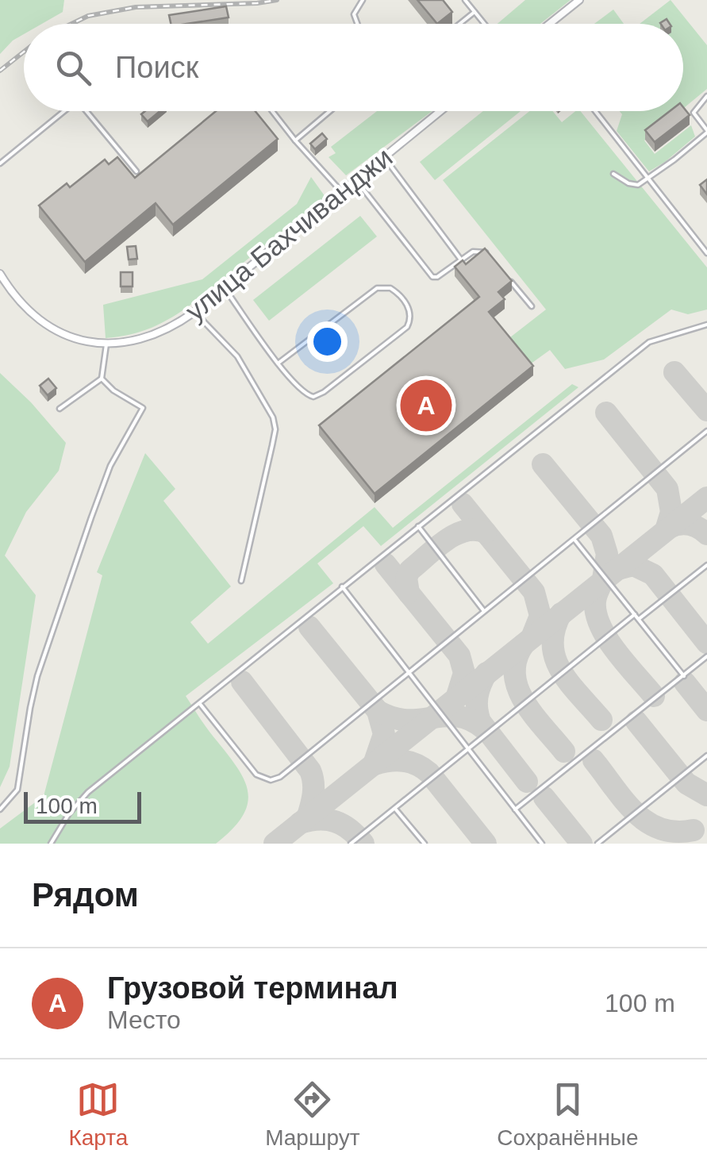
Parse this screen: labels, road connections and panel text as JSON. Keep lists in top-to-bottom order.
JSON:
{
  "streets": {
    "street": ["улица Бахчиванджи"]
  },
  "scale_bar": "100 m",
  "page": {
    "search": "Поиск",
    "pins": "A",
    "scale": "100 m",
    "heading": "Рядом",
    "list": [
      {
        "mark": "A",
        "name": "Грузовой терминал",
        "note": "Место",
        "value": "100 m"
      }
    ],
    "nav": ["Карта", "Маршрут", "Сохранённые"]
  }
}
